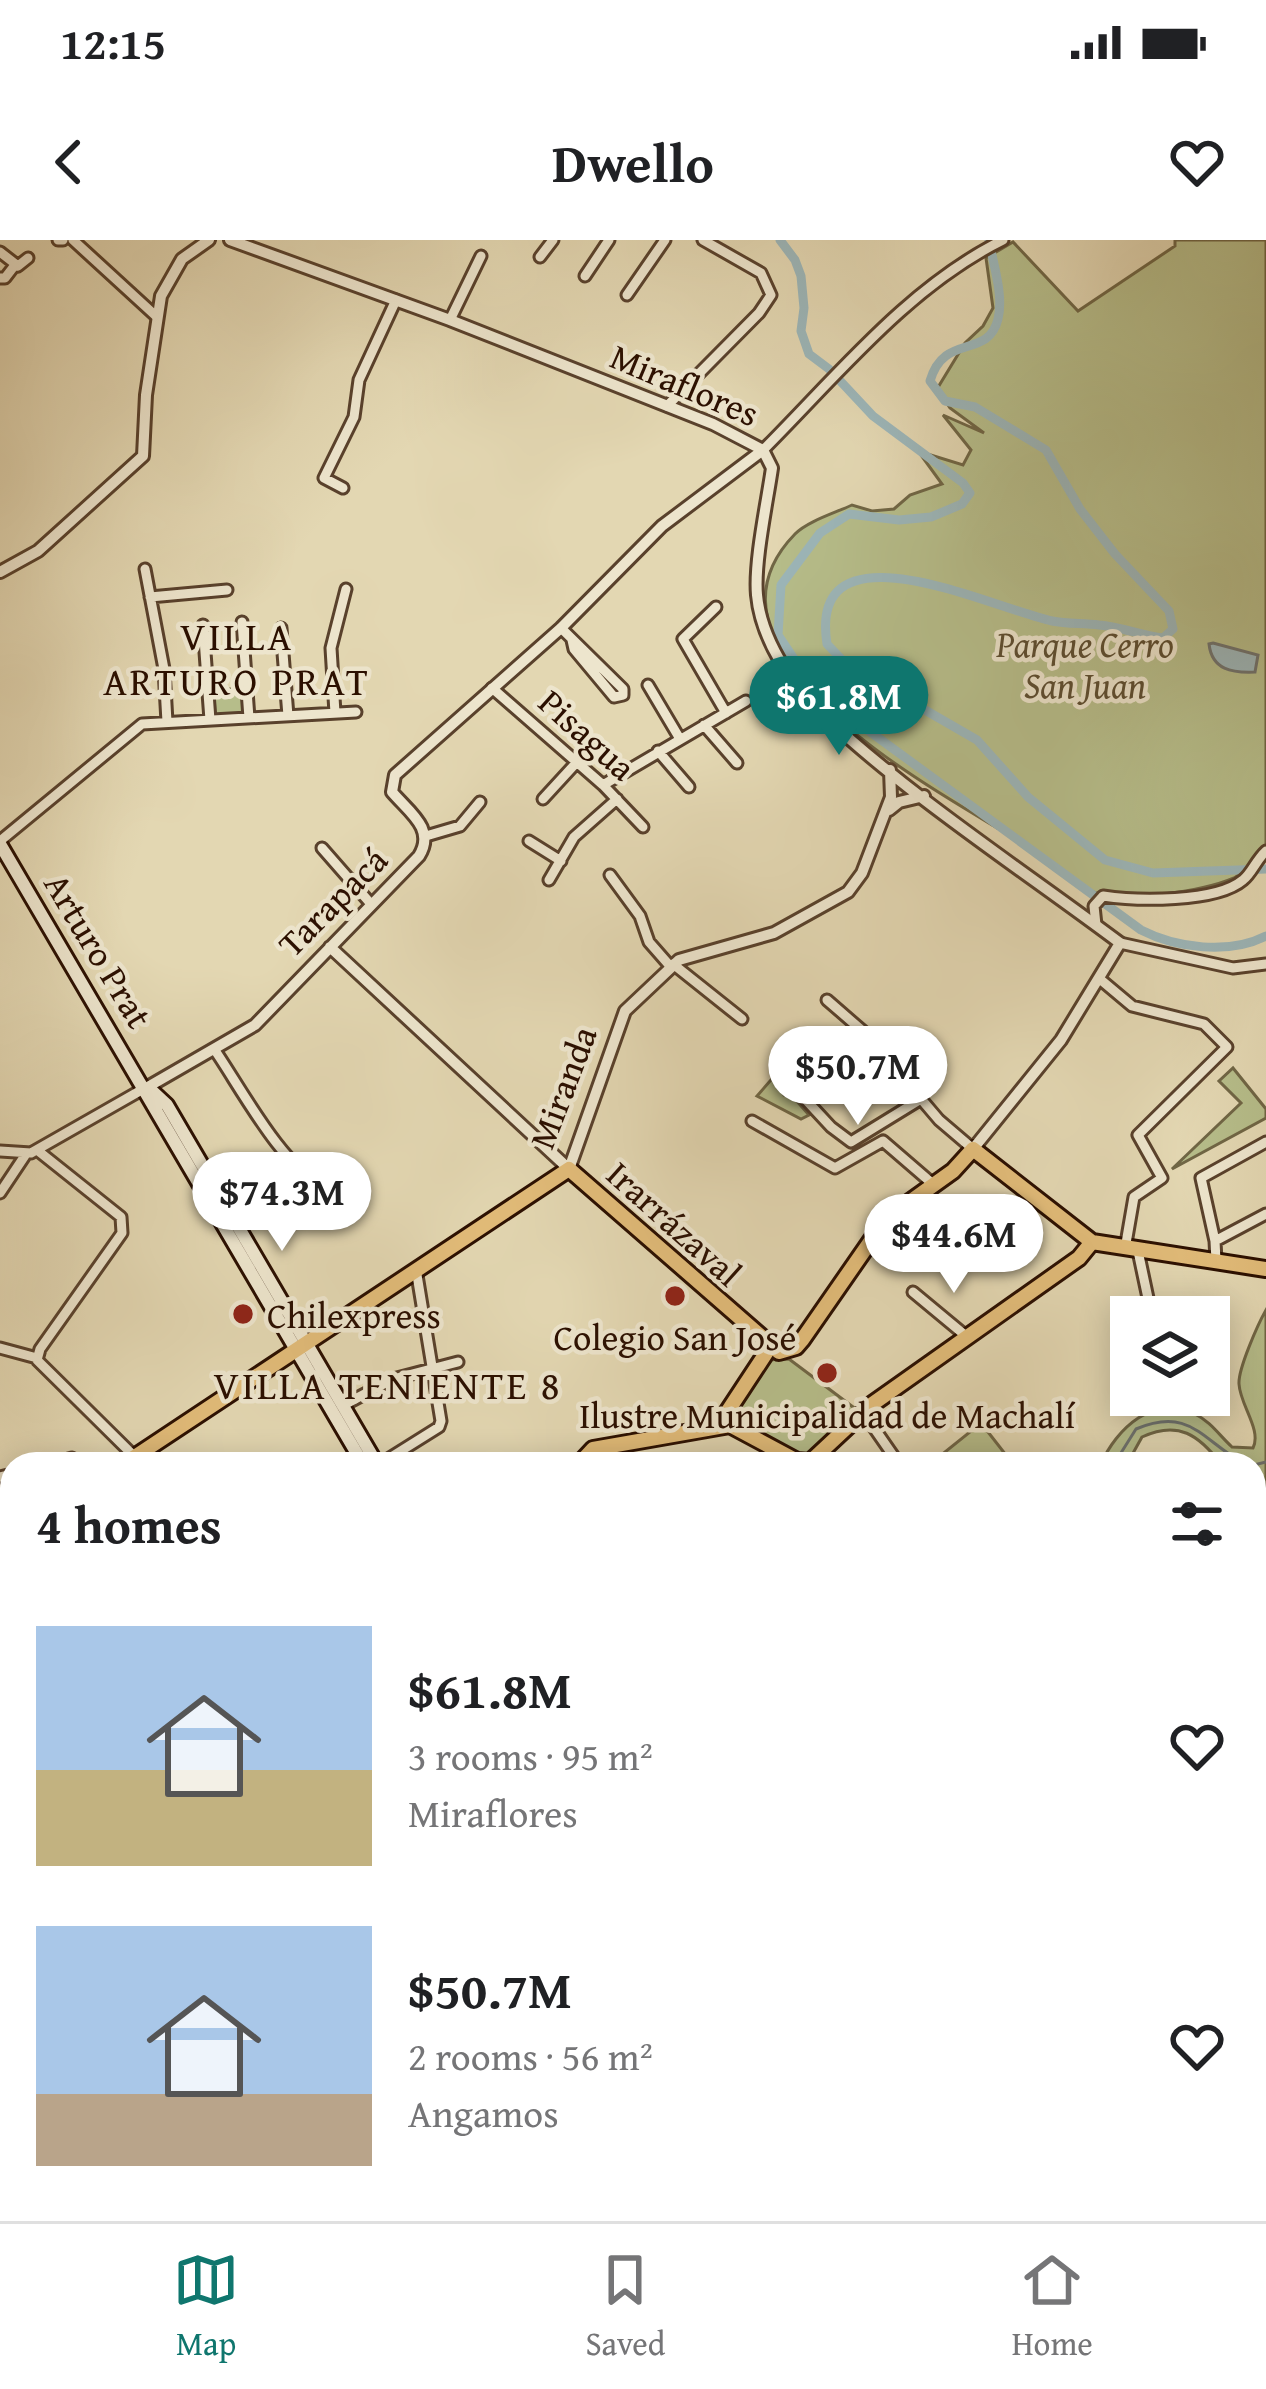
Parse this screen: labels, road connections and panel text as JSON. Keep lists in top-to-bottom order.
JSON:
{
  "streets": {
    "main road": ["Arturo Prat", "Miranda", "Irarrázaval"],
    "street": ["Miraflores", "Pisagua", "Tarapacá"]
  },
  "crossings": [
    ["Miraflores", "Tarapacá"],
    ["Miraflores", "Miranda"],
    ["Pisagua", "Tarapacá"],
    ["Tarapacá", "Arturo Prat"],
    ["Tarapacá", "Irarrázaval"],
    ["Arturo Prat", "Miranda"],
    ["Miranda", "Irarrázaval"]
  ],
  "districts": ["VILLA ARTURO PRAT", "VILLA TENIENTE 8"],
  "parks": ["Parque Cerro San Juan"],
  "places": ["Colegio San José", "Chilexpress", "Ilustre Municipalidad de Machalí"],
  "page": {
    "status": "12:15",
    "header": "Dwello",
    "price": [
      "$61.8M",
      "$50.7M",
      "$74.3M",
      "$44.6M"
    ],
    "heading": "4 homes",
    "list": [
      {
        "name": "$61.8M",
        "note": "3 rooms · 95 m² · Miraflores"
      },
      {
        "name": "$50.7M",
        "note": "2 rooms · 56 m² · Angamos"
      }
    ],
    "tabs": ["Map", "Saved", "Home"]
  }
}
